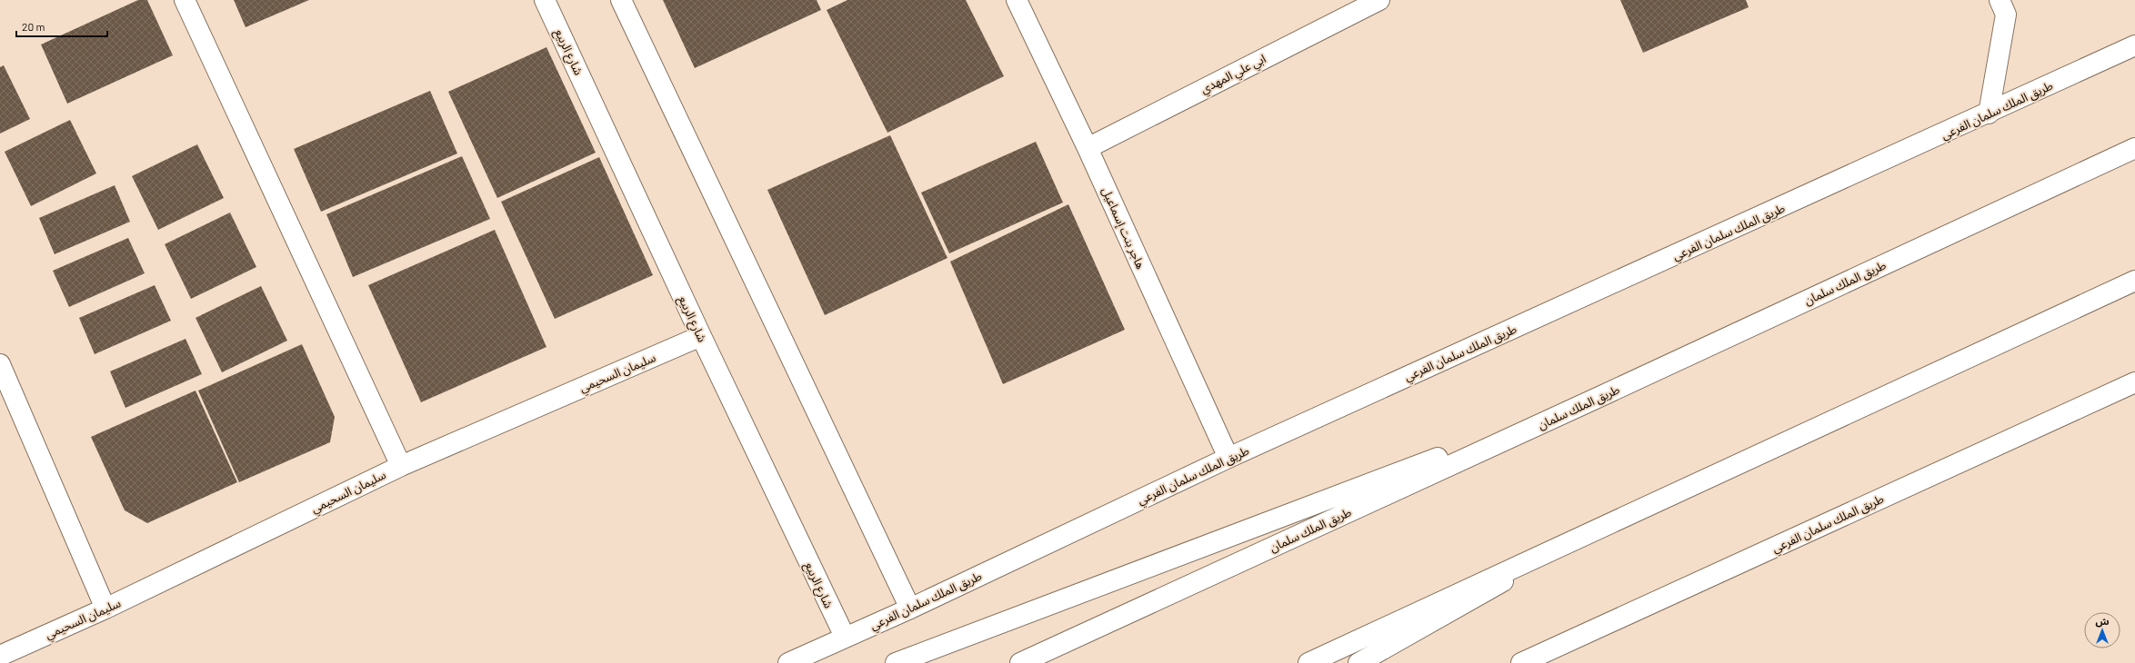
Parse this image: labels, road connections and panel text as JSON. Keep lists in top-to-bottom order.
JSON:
{
  "streets": {
    "main road": [
      "شارع الربيع",
      "ابي علي المهدي",
      "طريق الملك سلمان الفرعي",
      "هاجر بنت إسماعيل",
      "طريق الملك سلمان",
      "سليمان السحيمي"
    ]
  },
  "crossings": [
    ["شارع الربيع", "طريق الملك سلمان الفرعي"],
    ["شارع الربيع", "سليمان السحيمي"],
    ["ابي علي المهدي", "هاجر بنت إسماعيل"],
    ["طريق الملك سلمان الفرعي", "هاجر بنت إسماعيل"]
  ],
  "scale_bar": "20 m",
  "north": "top"
}
